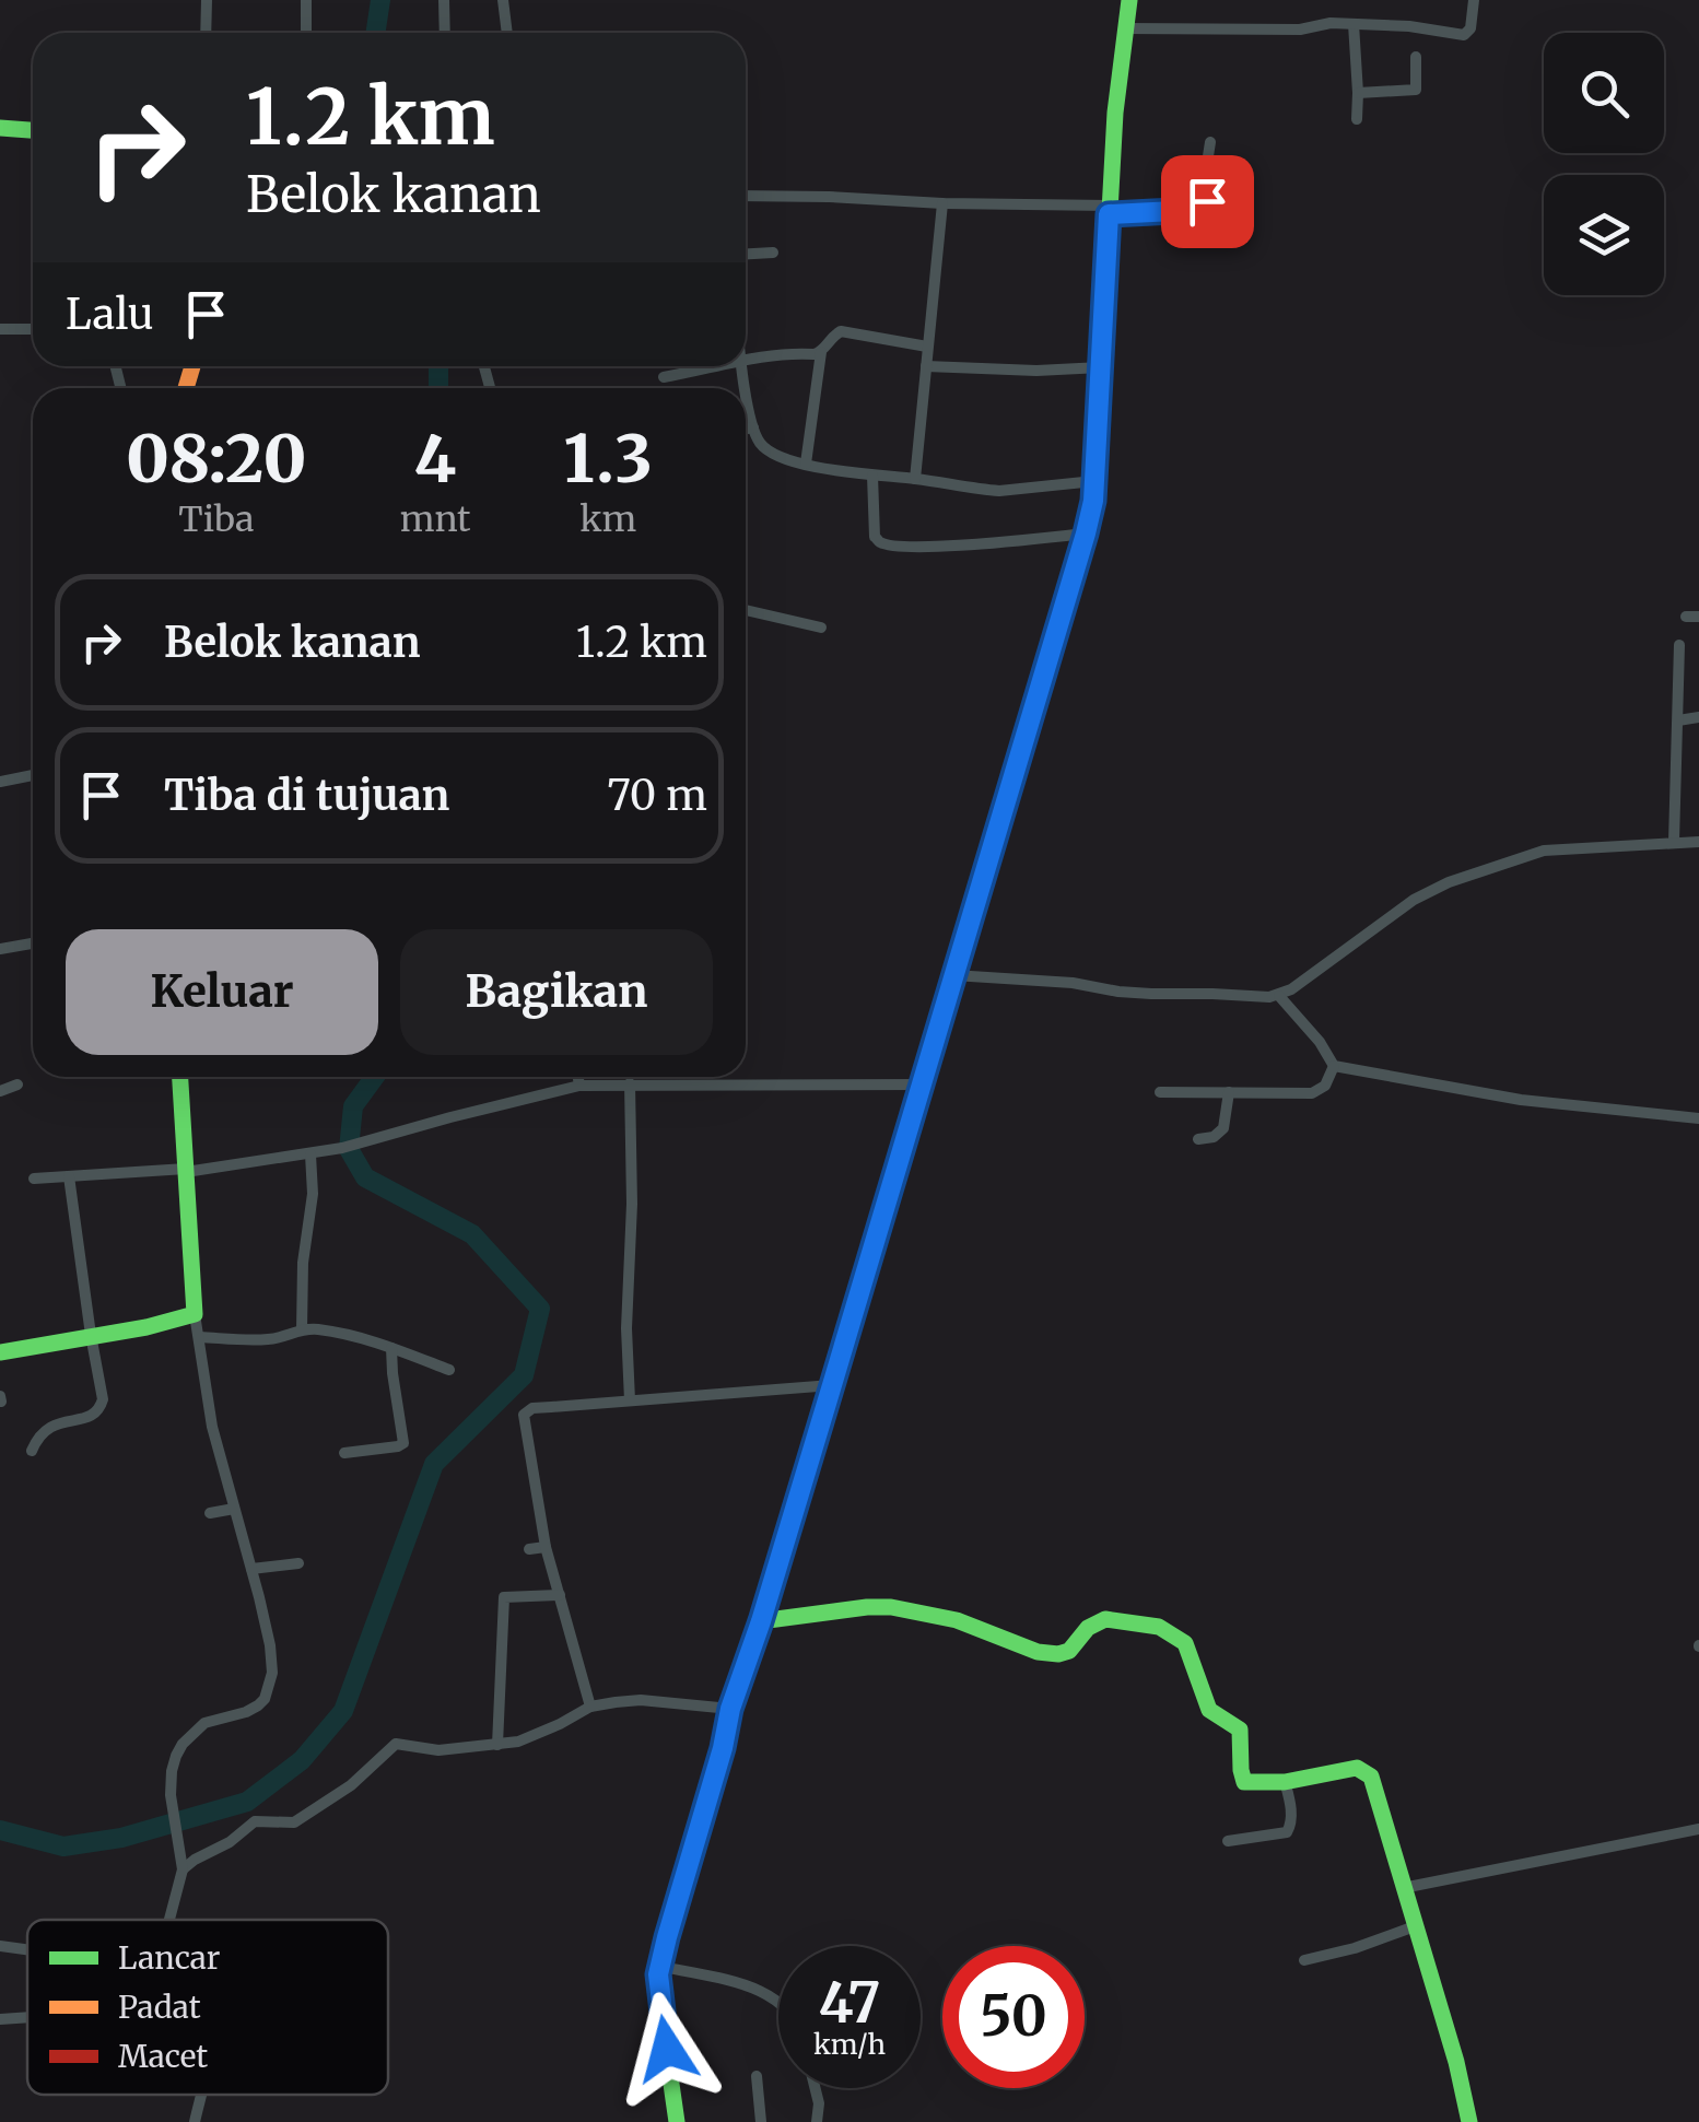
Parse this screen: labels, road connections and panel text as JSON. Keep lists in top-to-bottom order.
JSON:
{
  "legend": ["Lancar", "Padat", "Macet"],
  "page": {
    "turn": ["1.2 km", "Belok kanan"],
    "then": "Lalu",
    "eta": [
      "08:20",
      "Tiba",
      "4",
      "mnt",
      "1.3",
      "km"
    ],
    "list": [
      {
        "name": "Belok kanan",
        "value": "1.2 km"
      },
      {
        "name": "Tiba di tujuan",
        "value": "70 m"
      }
    ],
    "buttons": ["Keluar", "Bagikan"],
    "speed": "47 km/h",
    "limit": "50"
  }
}
